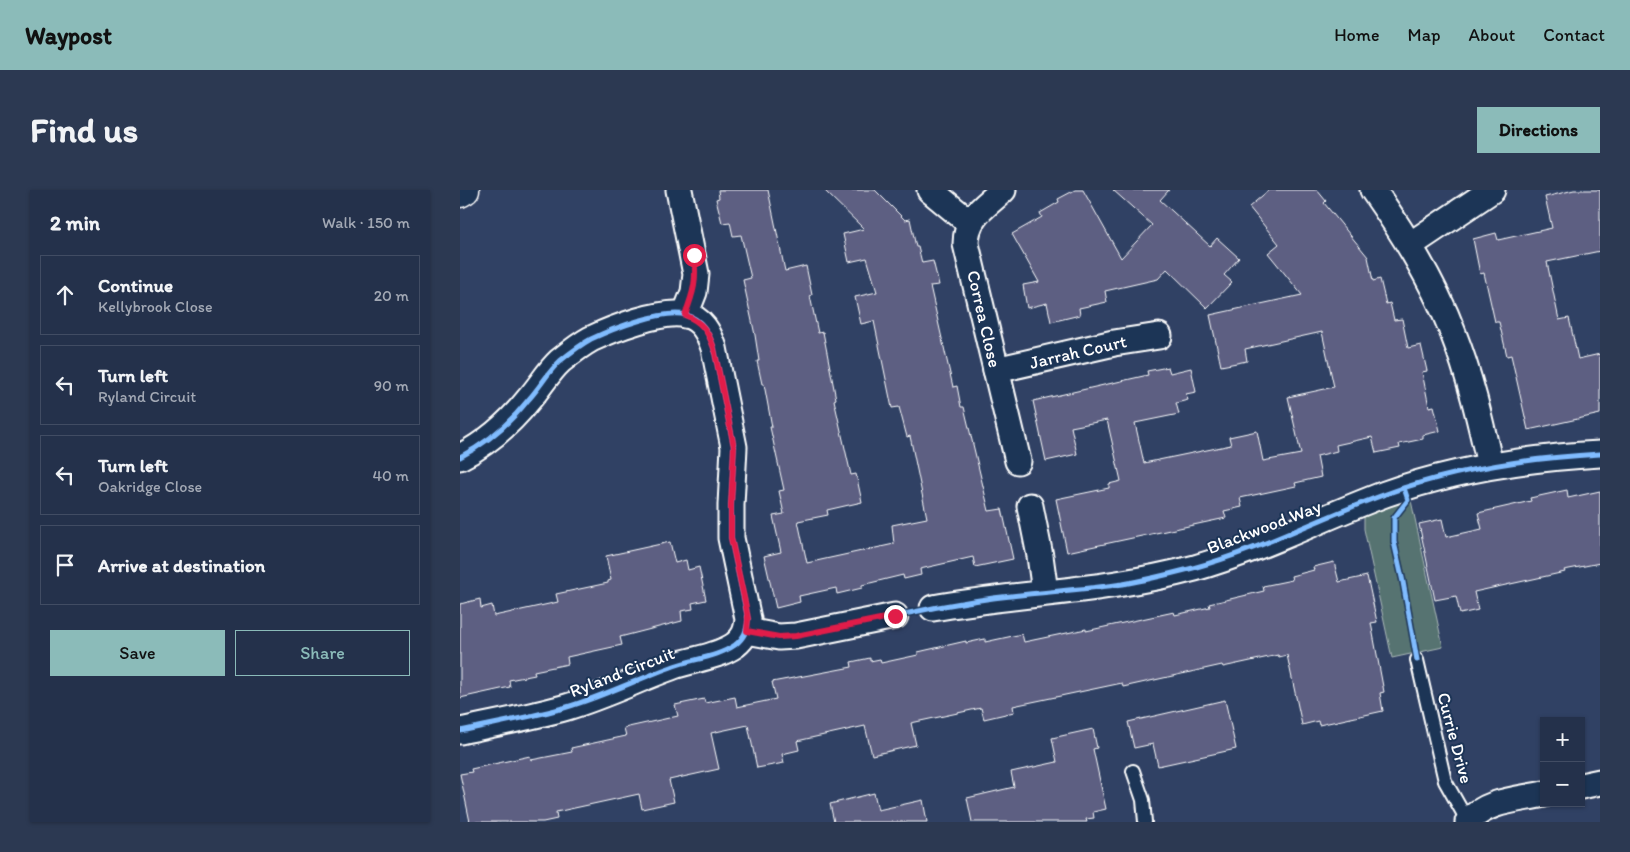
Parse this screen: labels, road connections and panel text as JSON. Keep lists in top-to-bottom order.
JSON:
{
  "streets": {
    "street": [
      "Correa Close",
      "Jarrah Court",
      "Blackwood Way",
      "Ryland Circuit"
    ],
    "lane": ["Currie Drive"]
  },
  "crossings": [
    ["Correa Close", "Jarrah Court"]
  ],
  "page": {
    "header": "Waypost",
    "nav": [
      "Home",
      "Map",
      "About",
      "Contact"
    ],
    "buttons": [
      "Directions",
      ["Save", "Share"]
    ],
    "title": "Find us",
    "heading": ["2 min", "Walk · 150 m"],
    "list": [
      ["Continue", "Kellybrook Close", "20 m"],
      ["Turn left", "Ryland Circuit", "90 m"],
      ["Turn left", "Oakridge Close", "40 m"],
      "Arrive at destination"
    ],
    "map_buttons": ["+", "−"]
  }
}
